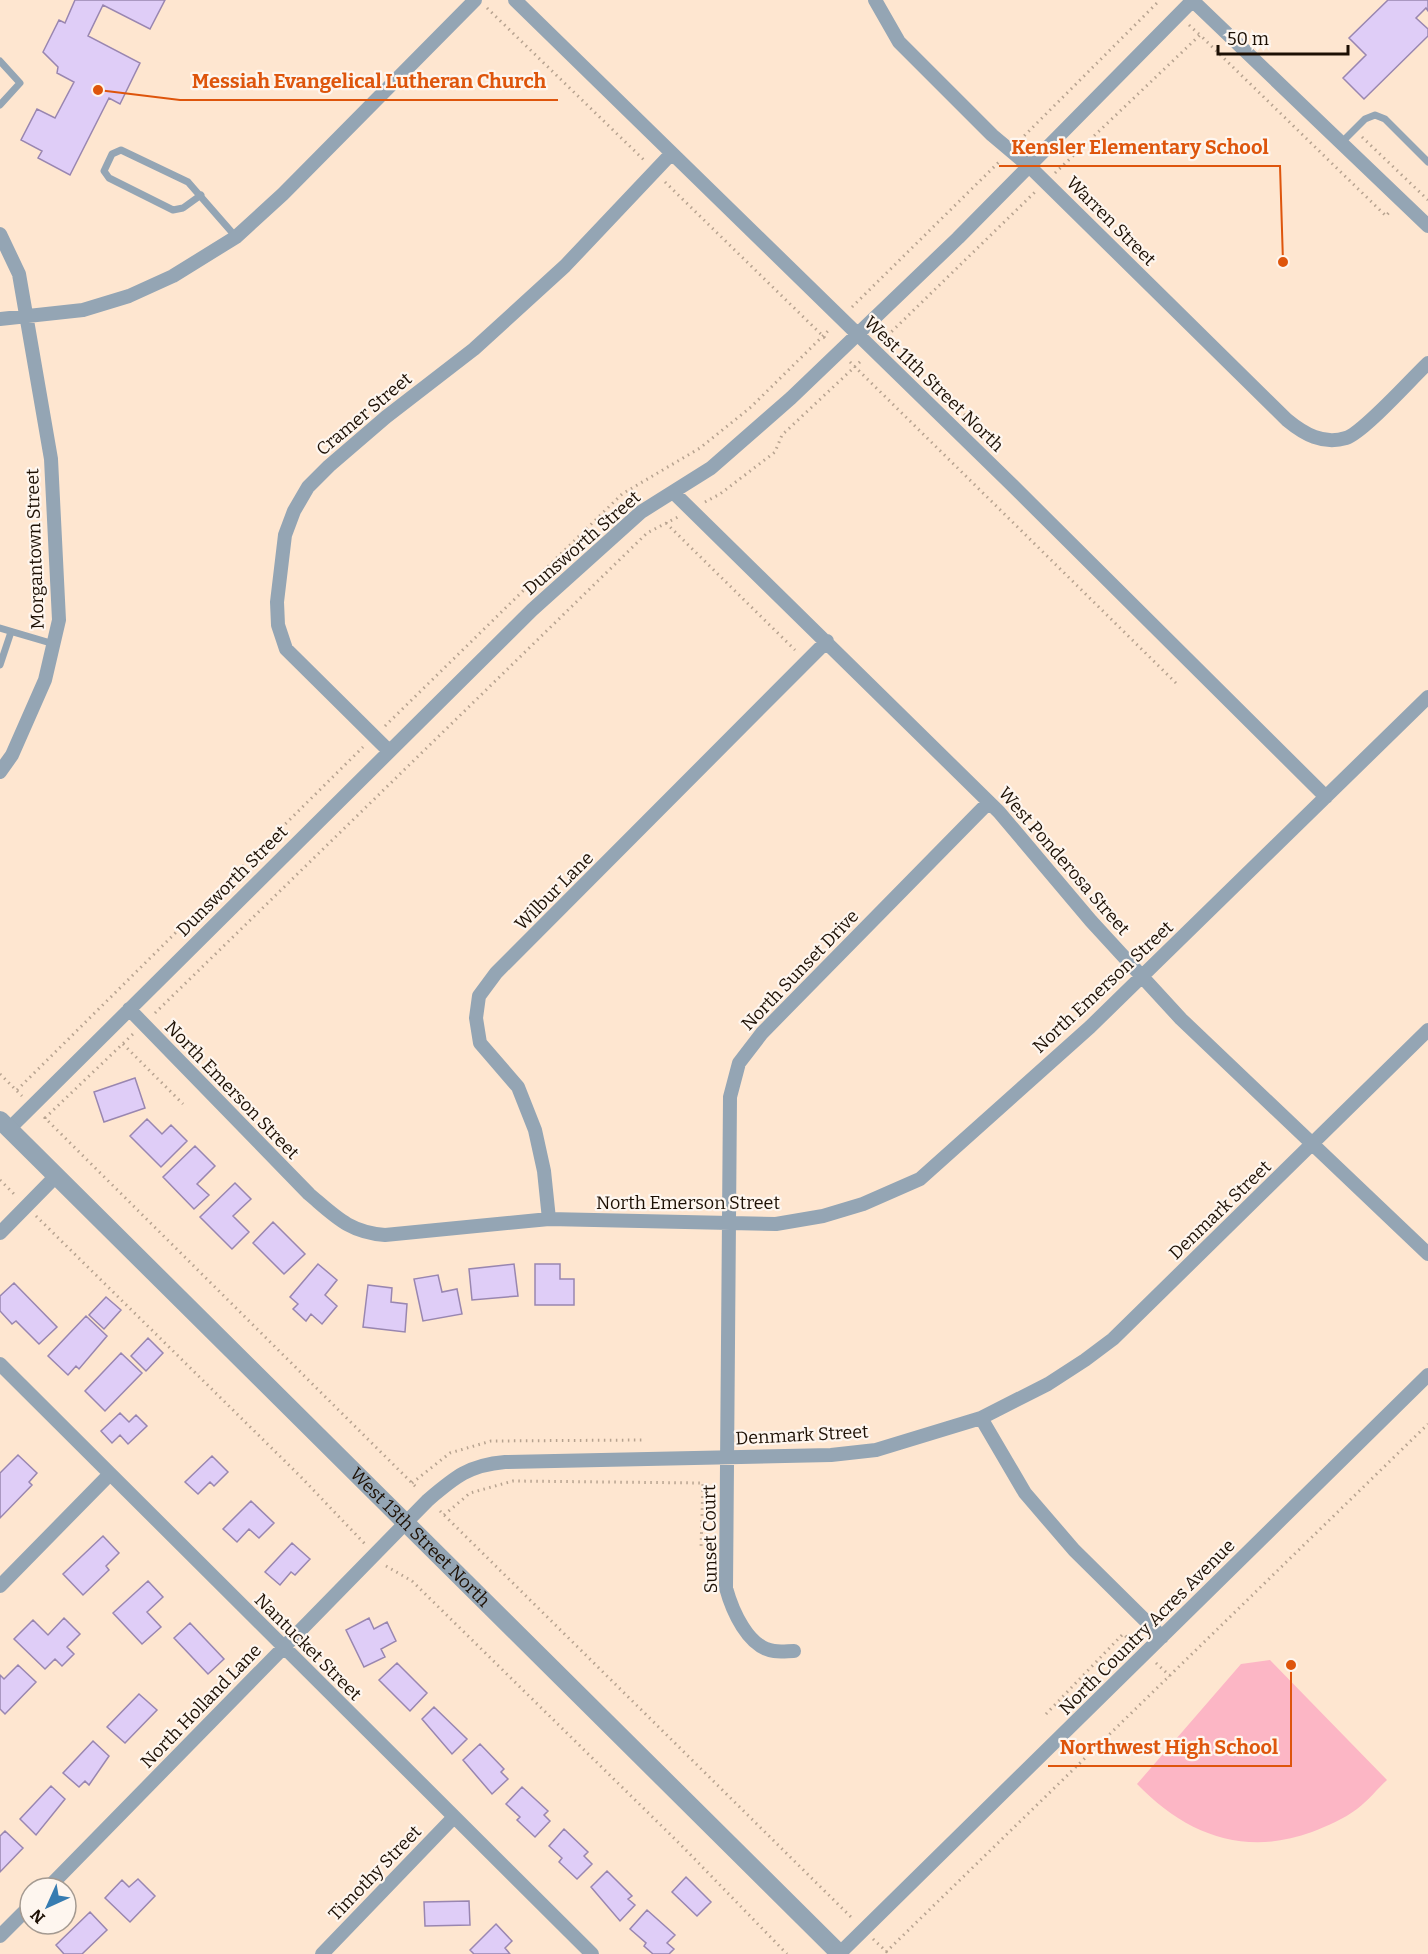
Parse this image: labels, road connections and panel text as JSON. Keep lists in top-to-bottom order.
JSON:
{
  "streets": {
    "street": [
      "Warren Street",
      "West 11th Street North",
      "Cramer Street",
      "Dunsworth Street",
      "Morgantown Street",
      "West Ponderosa Street",
      "Wilbur Lane",
      "North Sunset Drive",
      "North Emerson Street",
      "Denmark Street",
      "West 13th Street North",
      "Sunset Court",
      "North Country Acres Avenue",
      "Nantucket Street",
      "North Holland Lane",
      "Timothy Street"
    ]
  },
  "crossings": [
    ["Warren Street", "Dunsworth Street"],
    ["West 11th Street North", "Cramer Street"],
    ["West 11th Street North", "Dunsworth Street"],
    ["West 11th Street North", "North Emerson Street"],
    ["Cramer Street", "Dunsworth Street"],
    ["Dunsworth Street", "West Ponderosa Street"],
    ["Dunsworth Street", "North Emerson Street"],
    ["Dunsworth Street", "West 13th Street North"],
    ["West Ponderosa Street", "Wilbur Lane"],
    ["West Ponderosa Street", "North Sunset Drive"],
    ["West Ponderosa Street", "North Emerson Street"],
    ["West Ponderosa Street", "Denmark Street"],
    ["Wilbur Lane", "North Emerson Street"],
    ["North Sunset Drive", "North Emerson Street"],
    ["North Sunset Drive", "Denmark Street"],
    ["North Sunset Drive", "Sunset Court"],
    ["Denmark Street", "West 13th Street North"],
    ["Denmark Street", "Sunset Court"],
    ["Denmark Street", "North Holland Lane"],
    ["West 13th Street North", "North Country Acres Avenue"],
    ["West 13th Street North", "North Holland Lane"],
    ["Nantucket Street", "North Holland Lane"],
    ["Nantucket Street", "Timothy Street"]
  ],
  "places": ["Messiah Evangelical Lutheran Church", "Kensler Elementary School", "Northwest High School"],
  "scale_bar": "50 m",
  "north": "bottom left"
}
